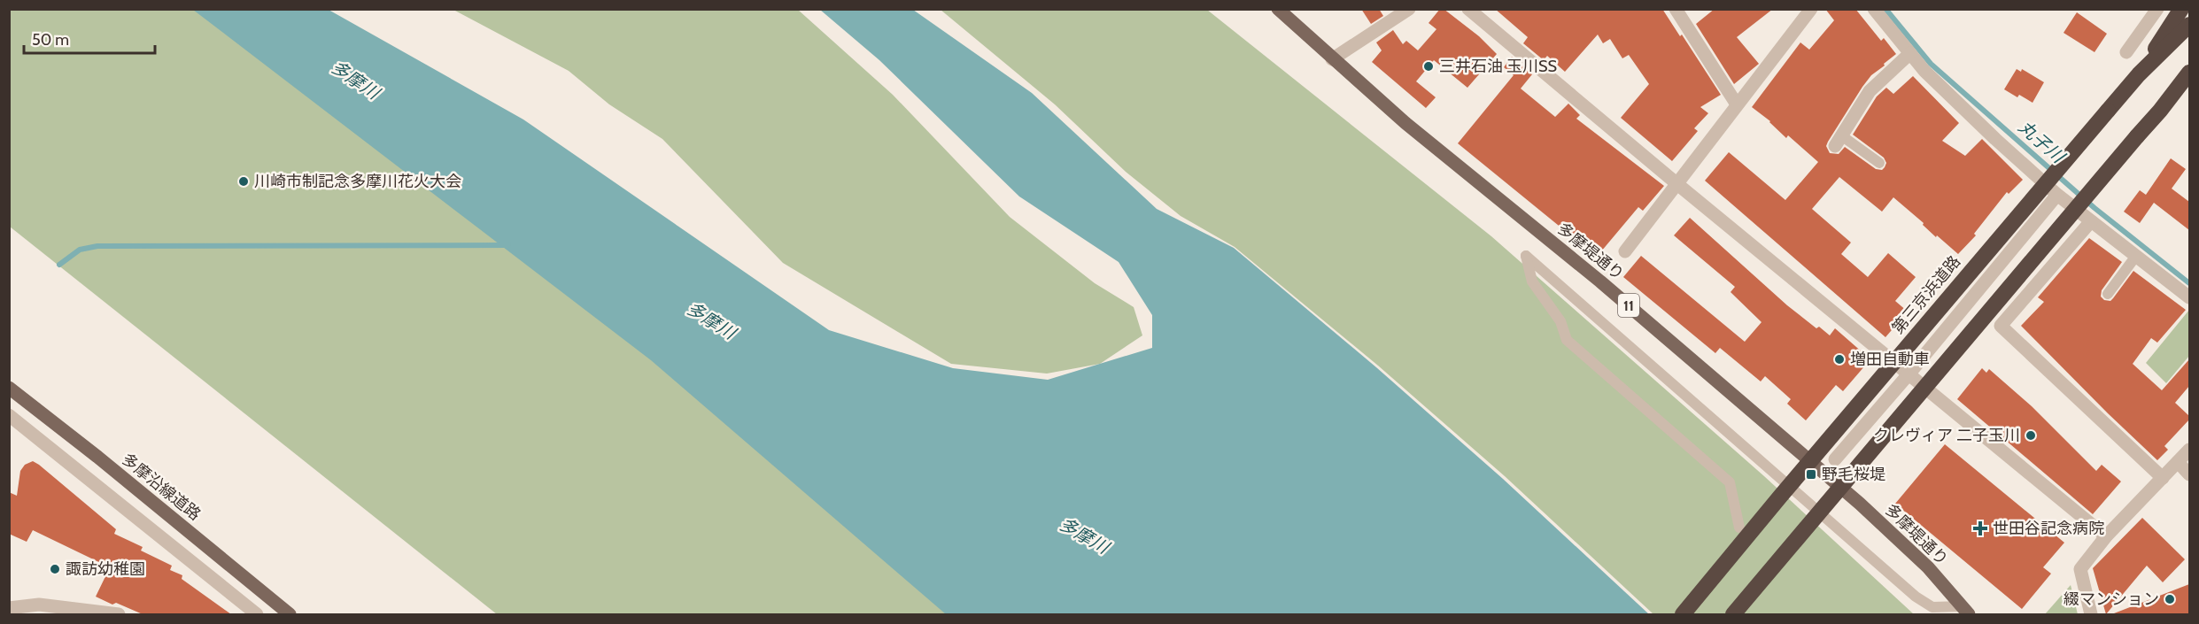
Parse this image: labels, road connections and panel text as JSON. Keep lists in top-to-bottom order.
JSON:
{
  "streets": {
    "highway": ["第三京浜道路"],
    "main road": ["多摩堤通り", "11", "多摩沿線道路"]
  },
  "water": ["多摩川", "丸子川"],
  "places": {
    "other": [
      "三井石油 玉川SS",
      "川崎市制記念多摩川花火大会",
      "増田自動車",
      "クレヴィア 二子玉川",
      "諏訪幼稚園",
      "綴マンション"
    ],
    "transit": ["野毛桜堤"],
    "health": ["世田谷記念病院"]
  },
  "scale_bar": "50 m"
}
